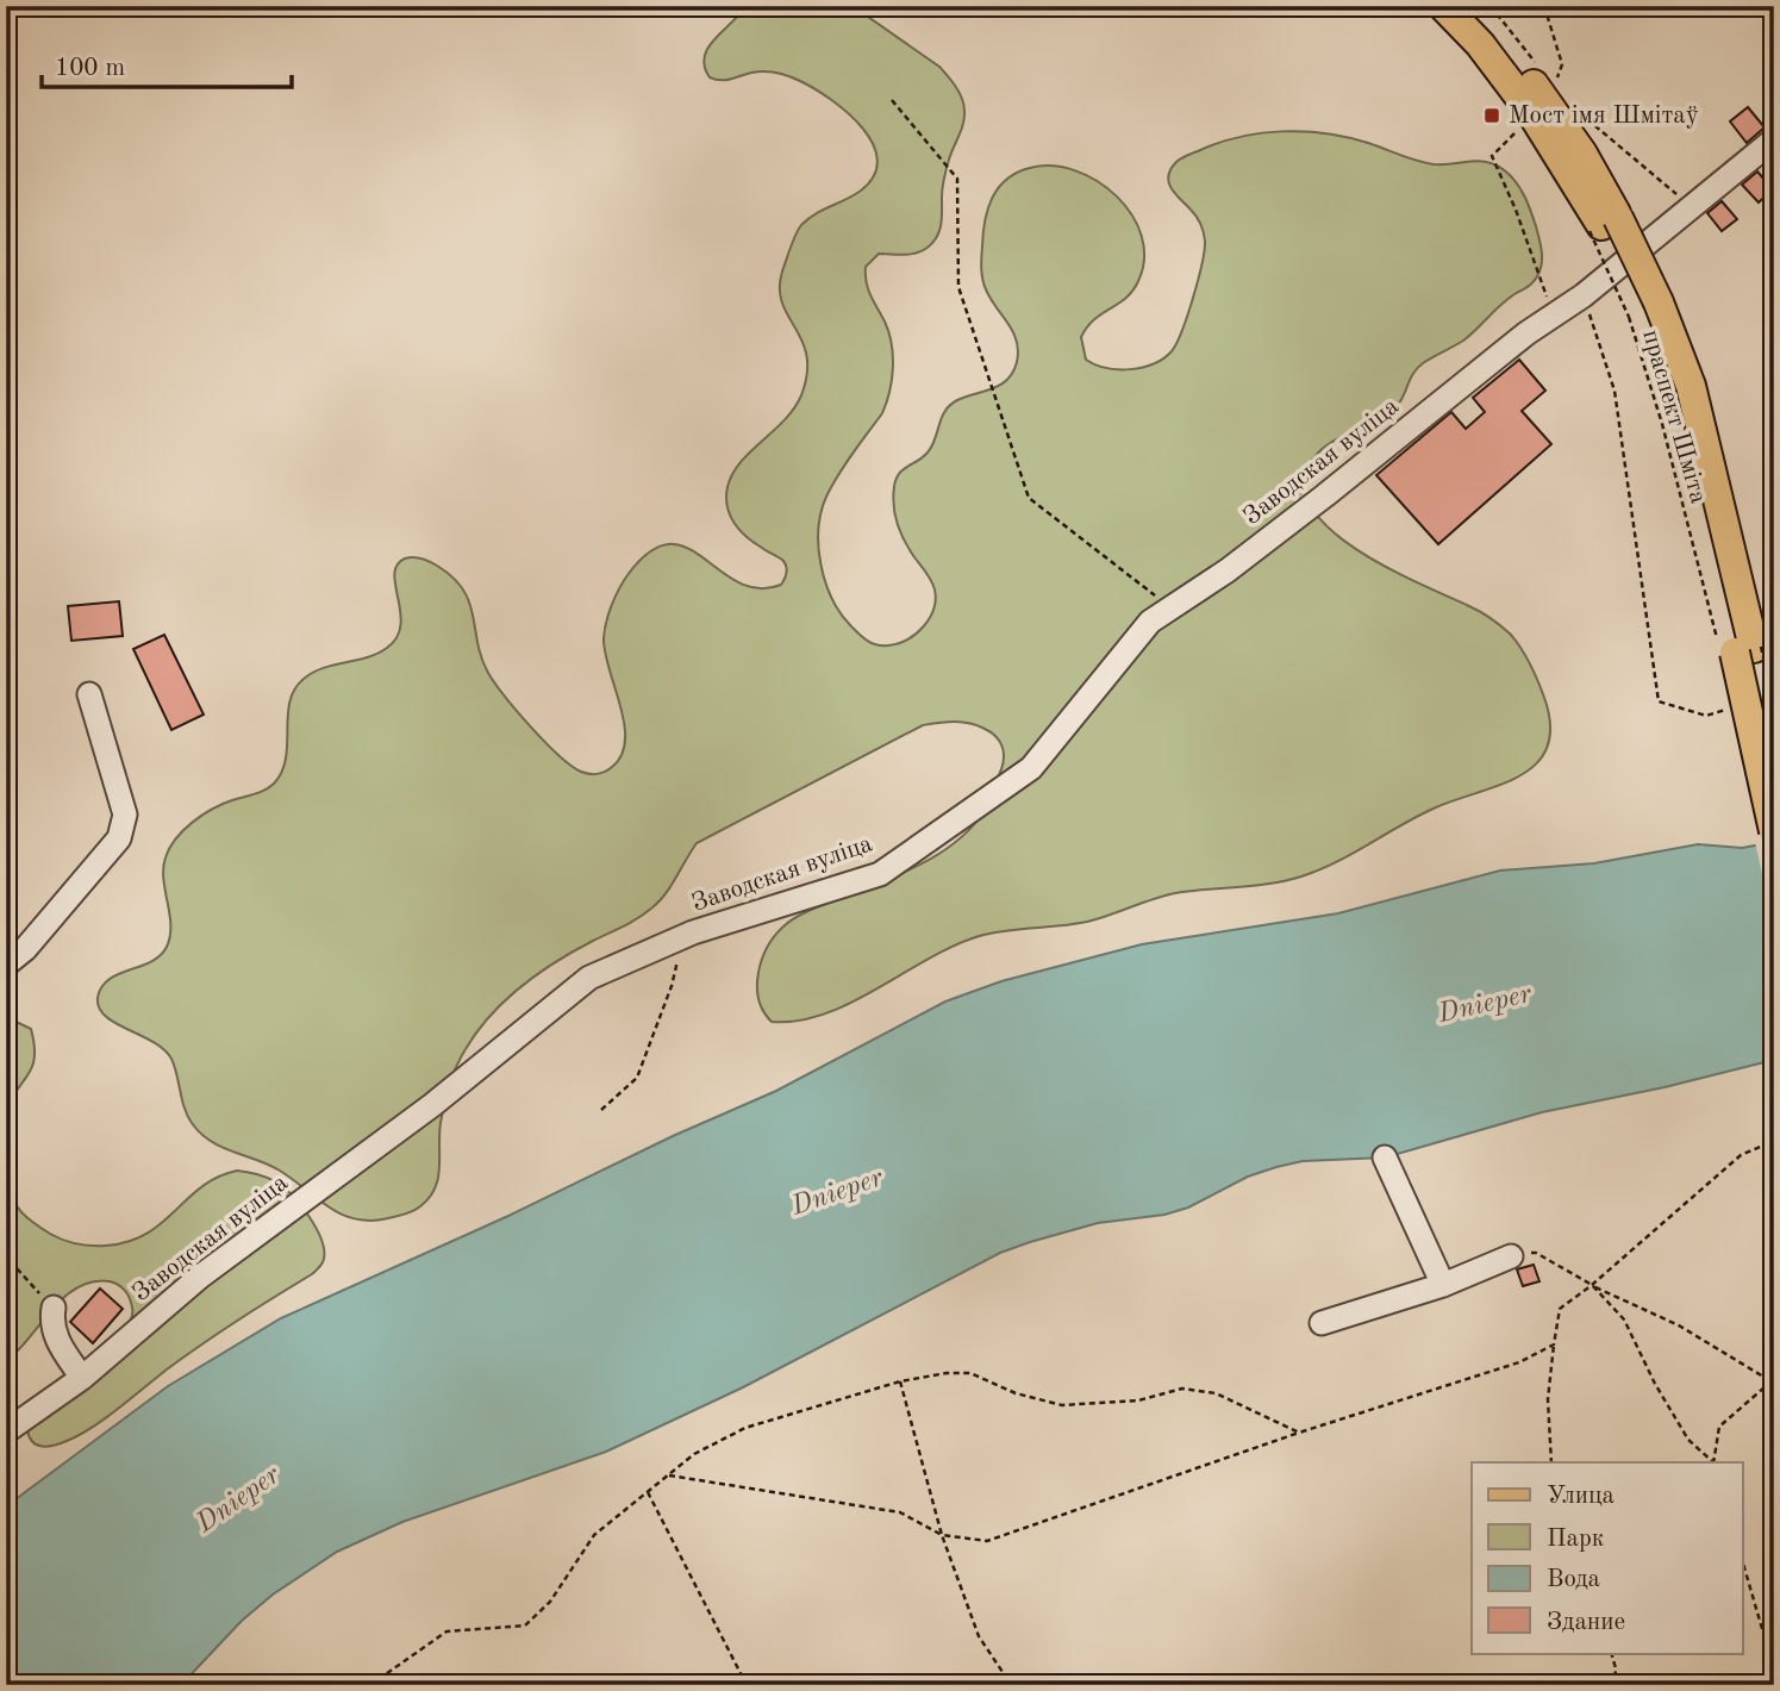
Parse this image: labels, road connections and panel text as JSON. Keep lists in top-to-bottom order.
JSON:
{
  "streets": {
    "main road": ["праспект Шміта"],
    "street": ["Заводская вуліца"]
  },
  "water": ["Dnieper"],
  "places": {
    "transit": ["Мост імя Шмітаў"]
  },
  "legend": [
    "Улица",
    "Парк",
    "Вода",
    "Здание"
  ],
  "scale_bar": "100 m"
}
